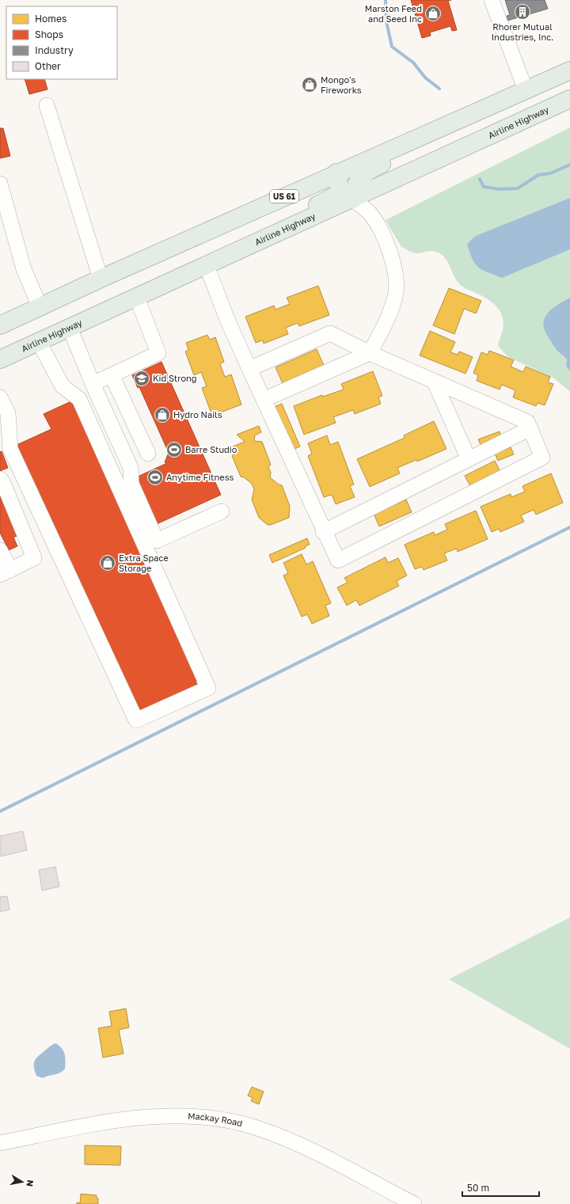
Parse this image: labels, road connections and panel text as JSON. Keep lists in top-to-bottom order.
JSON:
{
  "streets": {
    "highway": ["Airline Highway", "US 61"],
    "street": ["Mackay Road"]
  },
  "places": {
    "building": ["Rhorer Mutual Industries, Inc."],
    "shop": [
      "Marston Feed and Seed Inc",
      "Mongo's Fireworks",
      "Hydro Nails",
      "Extra Space Storage"
    ],
    "school or university": ["Kid Strong"],
    "sports": ["Barre Studio", "Anytime Fitness"]
  },
  "legend": [
    "Homes",
    "Shops",
    "Industry",
    "Other"
  ],
  "scale_bar": "50 m",
  "north": "right"
}
